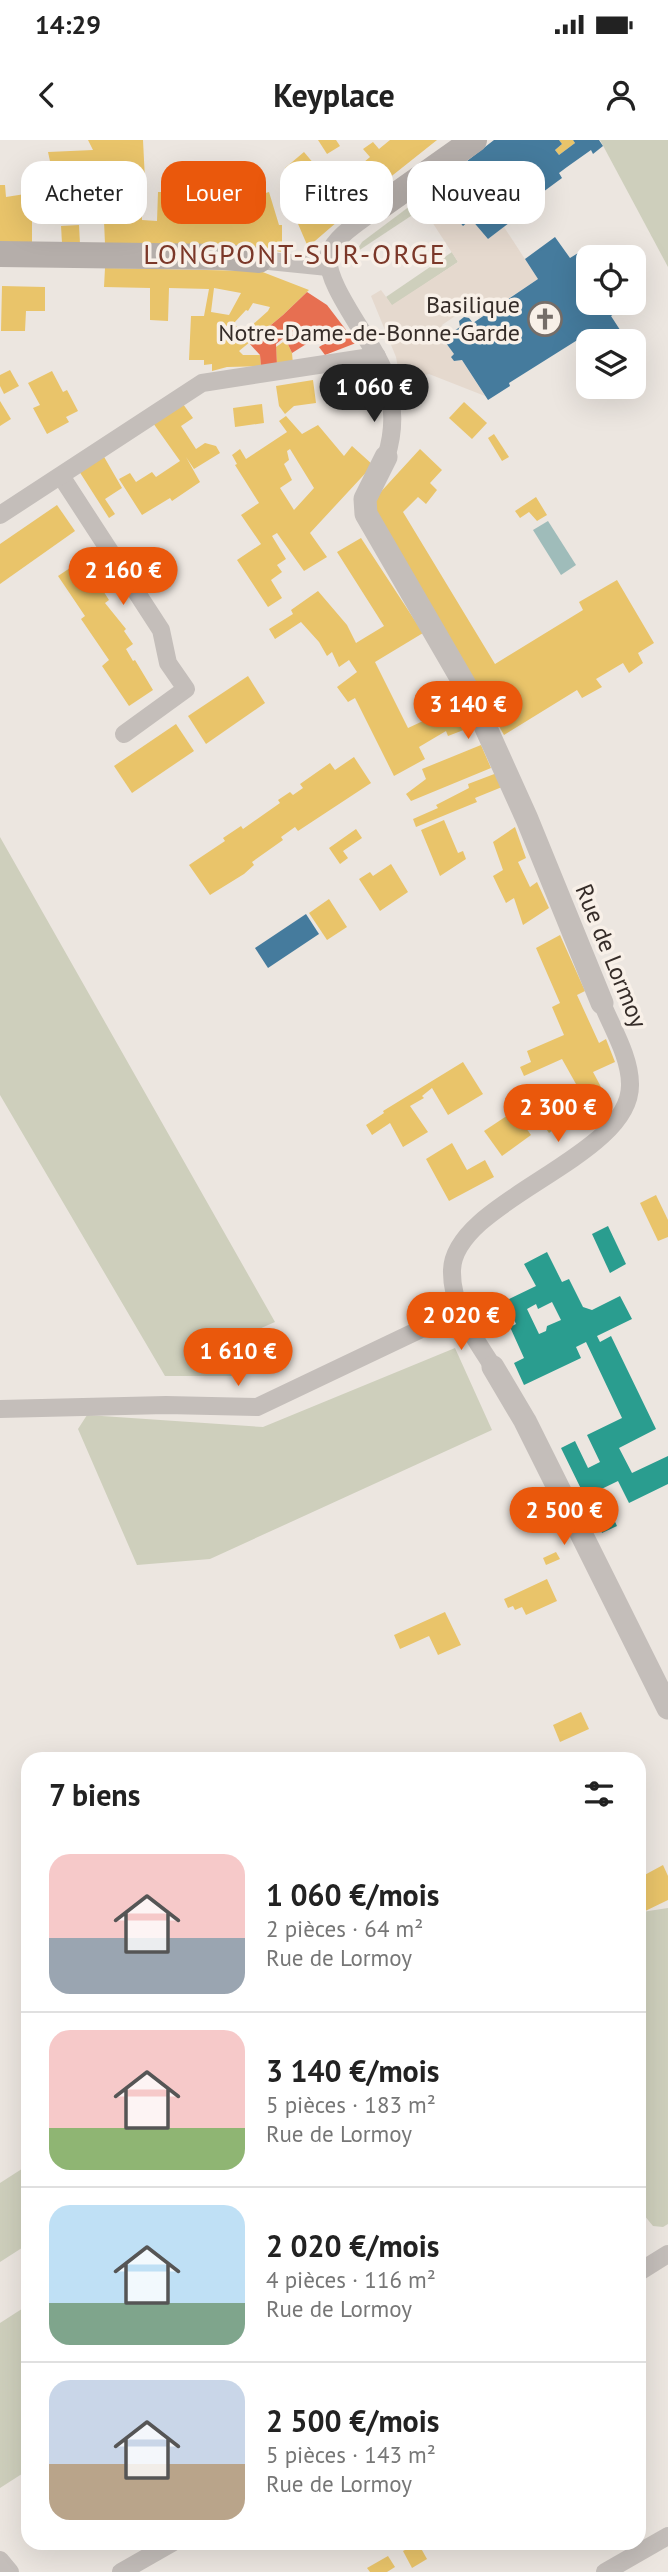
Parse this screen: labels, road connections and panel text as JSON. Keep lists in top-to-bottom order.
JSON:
{
  "streets": {
    "street": ["Rue de Lormoy"]
  },
  "districts": ["LONGPONT-SUR-ORGE"],
  "places": {
    "church": ["Basilique Notre-Dame-de-Bonne-Garde"]
  },
  "page": {
    "status": "14:29",
    "header": "Keyplace",
    "chip": [
      "Acheter",
      "Louer",
      "Filtres",
      "Nouveau"
    ],
    "price": [
      "1 060 €",
      "2 160 €",
      "3 140 €",
      "2 300 €",
      "2 020 €",
      "1 610 €",
      "2 500 €"
    ],
    "heading": "7 biens",
    "list": [
      {
        "name": "1 060 €/mois",
        "note": "2 pièces · 64 m² · Rue de Lormoy"
      },
      {
        "name": "3 140 €/mois",
        "note": "5 pièces · 183 m² · Rue de Lormoy"
      },
      {
        "name": "2 020 €/mois",
        "note": "4 pièces · 116 m² · Rue de Lormoy"
      },
      {
        "name": "2 500 €/mois",
        "note": "5 pièces · 143 m² · Rue de Lormoy"
      }
    ]
  }
}
